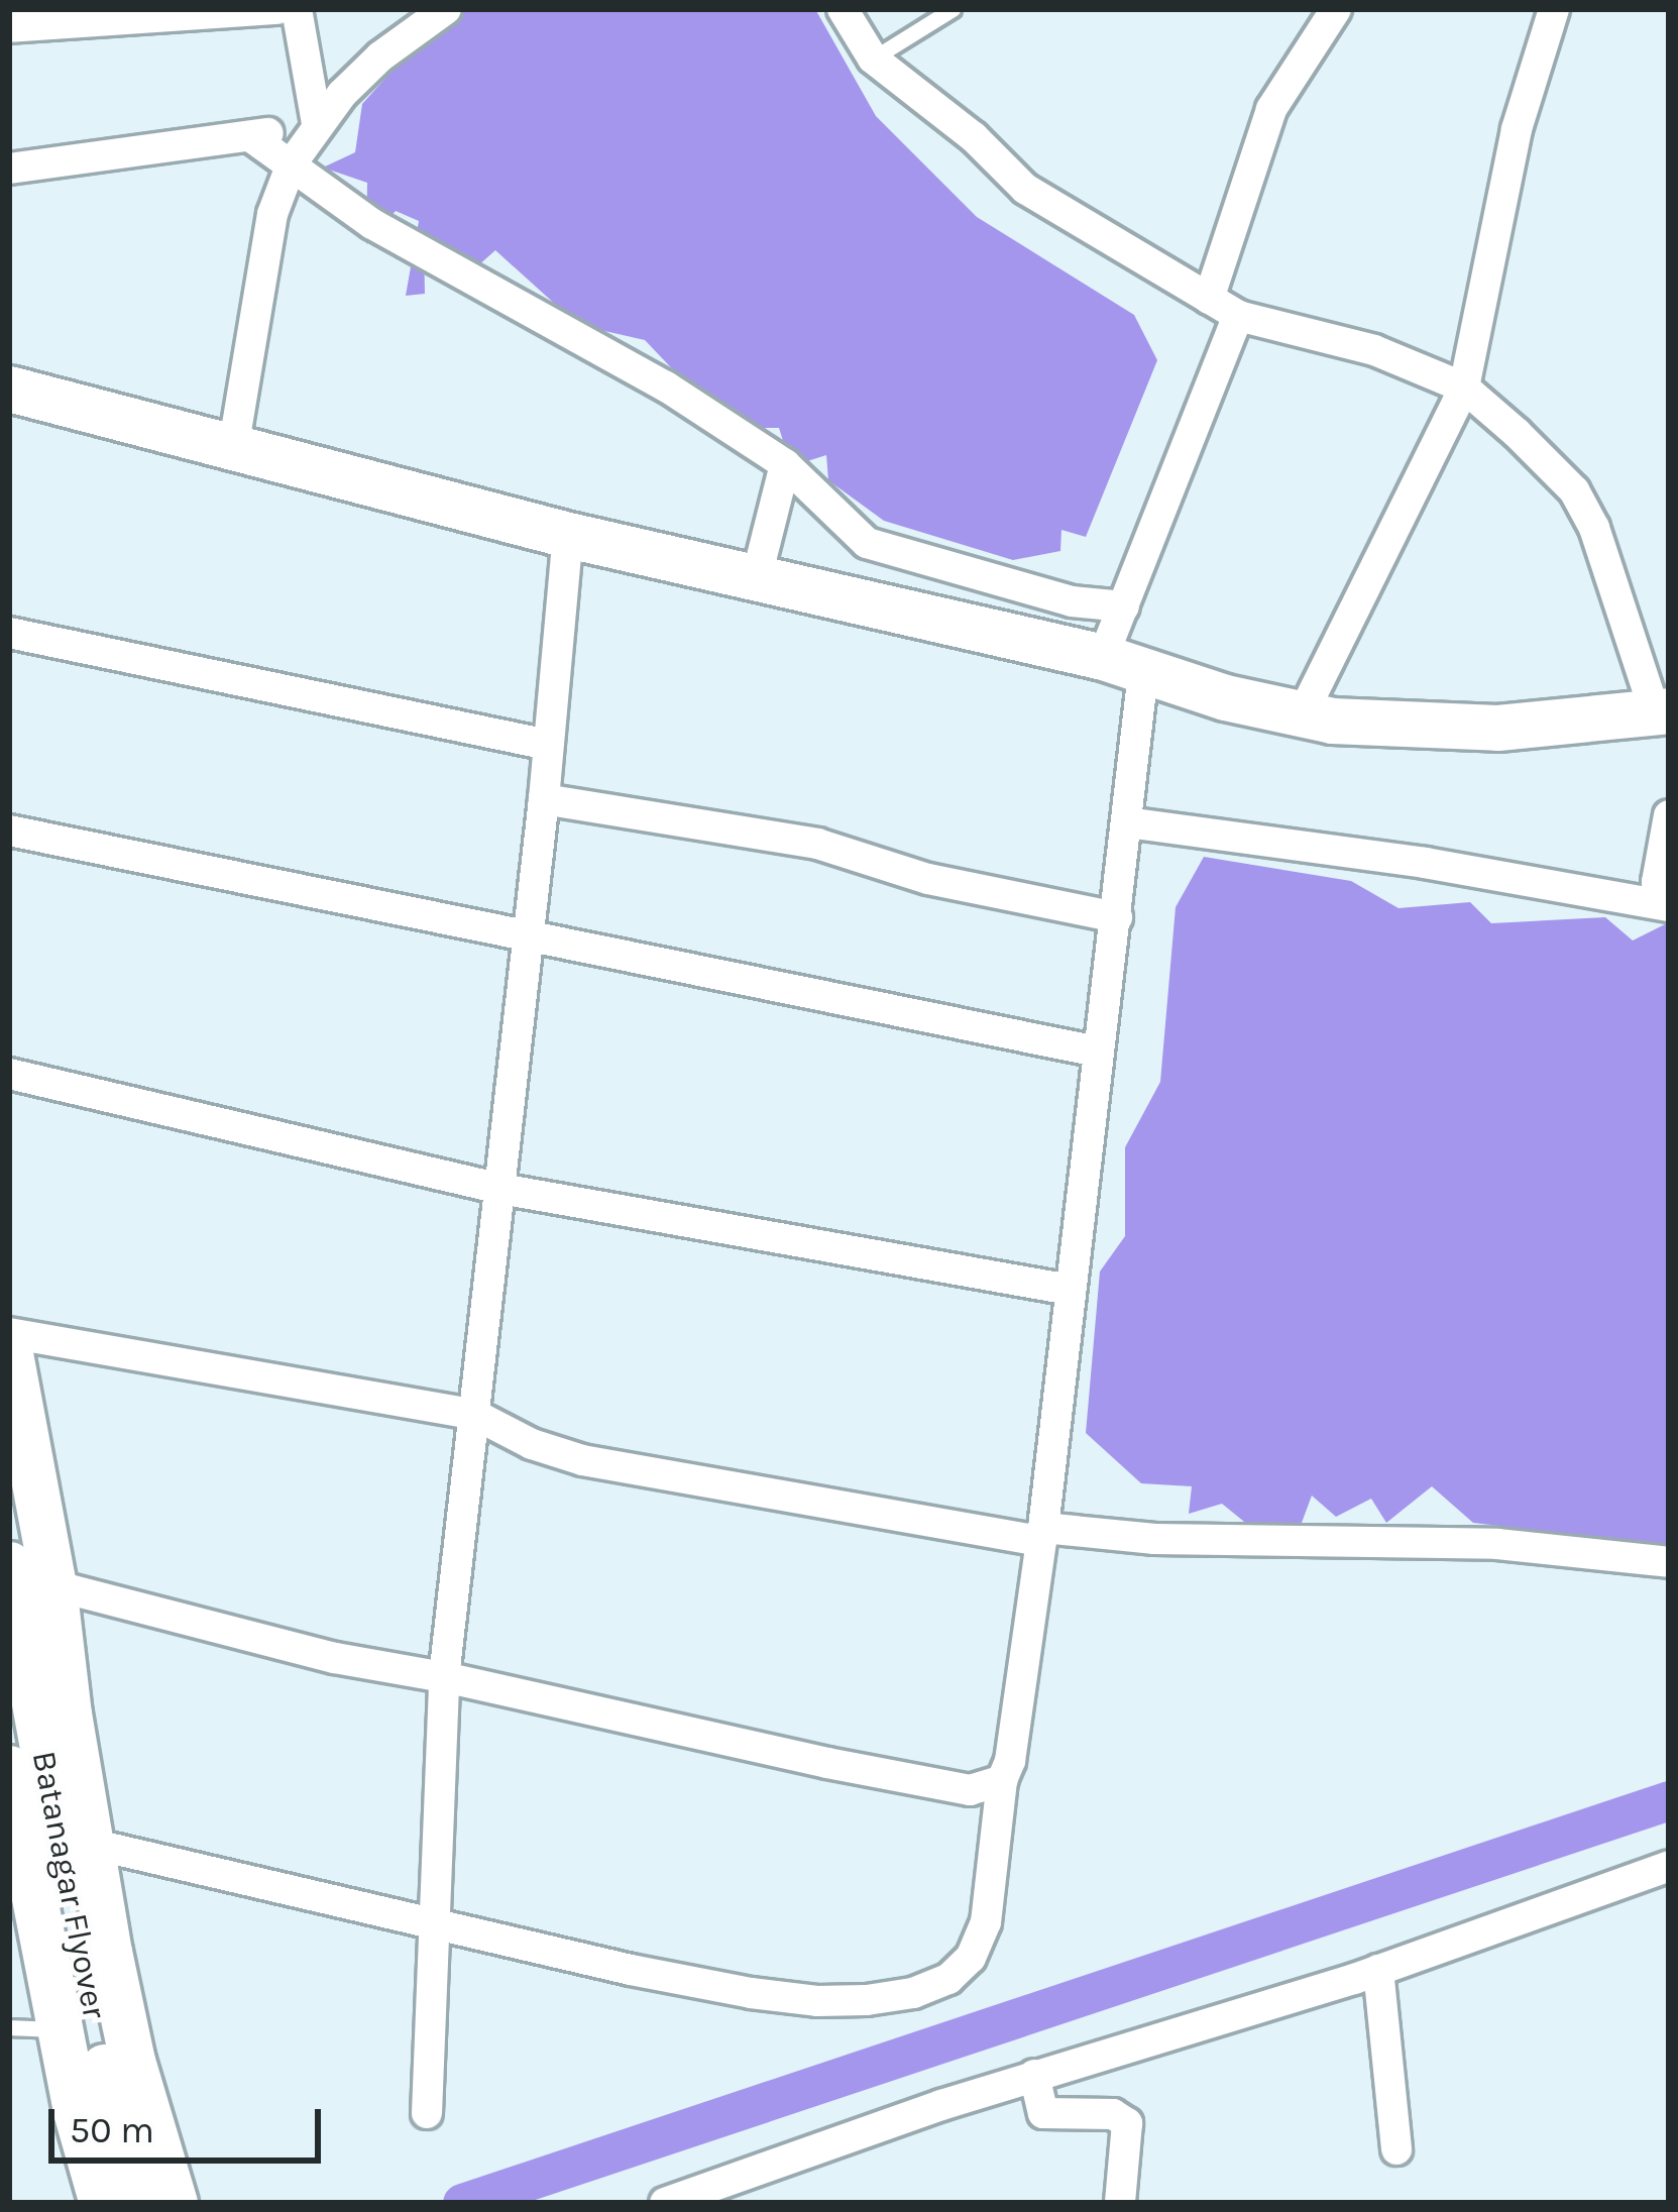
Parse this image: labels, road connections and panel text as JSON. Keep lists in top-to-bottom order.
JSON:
{
  "streets": {
    "street": ["Batanagar Flyover"]
  },
  "scale_bar": "50 m"
}
